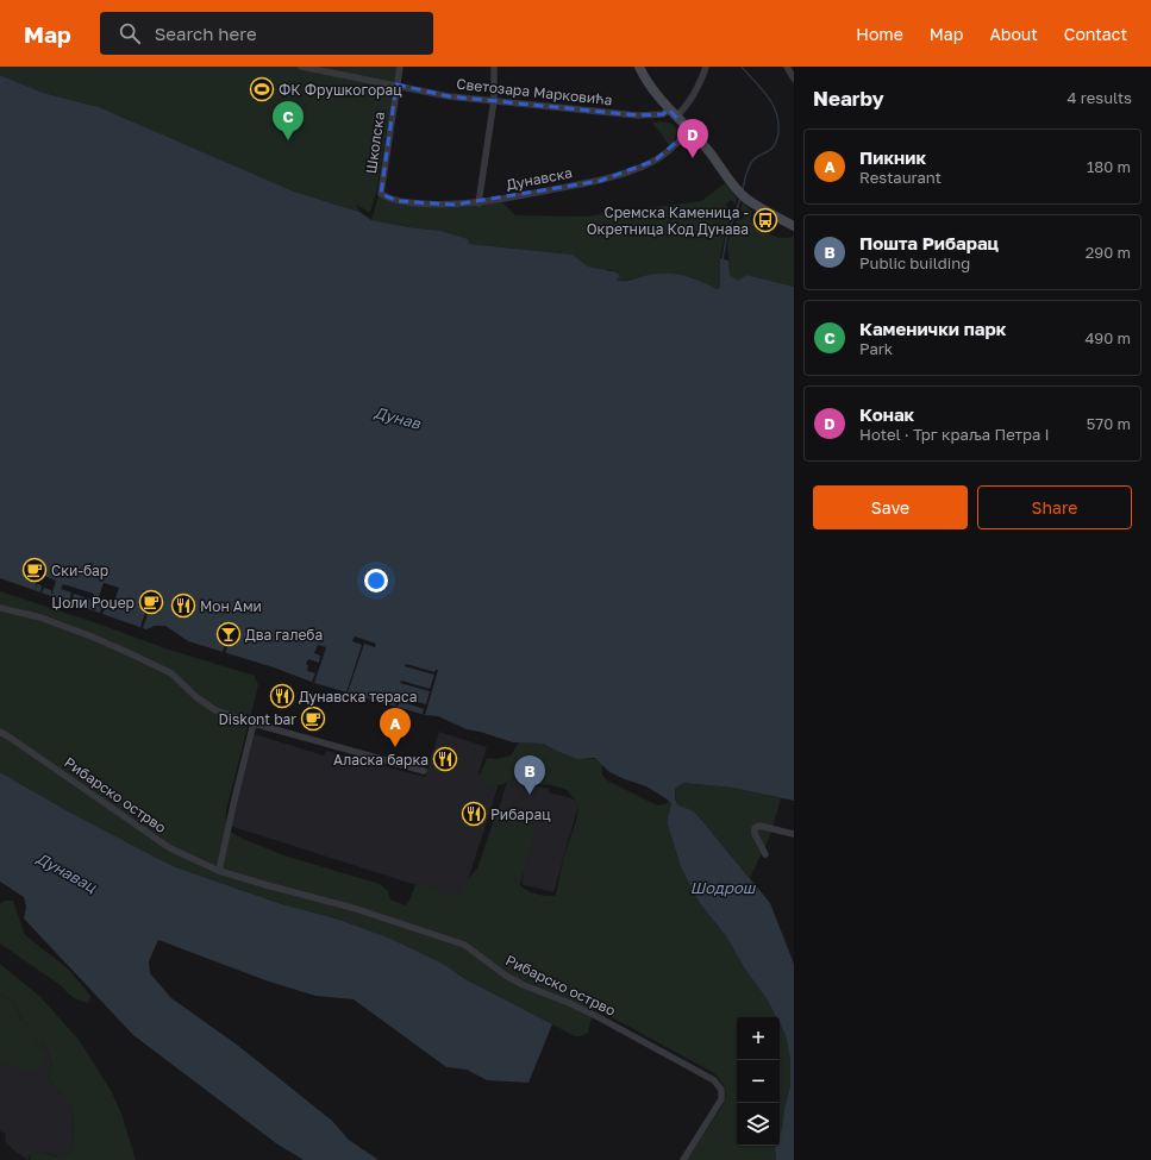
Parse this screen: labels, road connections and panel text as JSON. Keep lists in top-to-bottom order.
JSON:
{
  "streets": {
    "street": [
      "Светозара Марковића",
      "Школска",
      "Дунавска",
      "Рибарско острво"
    ]
  },
  "crossings": [
    ["Светозара Марковића", "Школска"],
    ["Школска", "Дунавска"]
  ],
  "water": ["Дунав", "Дунавац", "Шодрош"],
  "places": {
    "sports": ["ФК Фрушкогорац"],
    "bus stop": ["Сремска Каменица - Окретница Код Дунава"],
    "cafe": ["Ски-бар", "Џоли Роџер", "Diskont bar"],
    "restaurant": [
      "Мон Ами",
      "Дунавска тераса",
      "Аласка барка",
      "Рибарац"
    ],
    "bar": ["Два галеба"]
  },
  "page": {
    "header": "Map",
    "search": "Search here",
    "nav": [
      "Home",
      "Map",
      "About",
      "Contact"
    ],
    "heading": ["Nearby", "4 results"],
    "pins": [
      "C",
      "D",
      "A",
      "B"
    ],
    "list": [
      {
        "mark": "A",
        "name": "Пикник",
        "note": "Restaurant",
        "value": "180 m"
      },
      {
        "mark": "B",
        "name": "Пошта Рибарац",
        "note": "Public building",
        "value": "290 m"
      },
      {
        "mark": "C",
        "name": "Каменички парк",
        "note": "Park",
        "value": "490 m"
      },
      {
        "mark": "D",
        "name": "Конак",
        "note": "Hotel · Трг краља Петра I",
        "value": "570 m"
      }
    ],
    "buttons": ["Save", "Share"],
    "map_buttons": ["+", "−"]
  }
}
